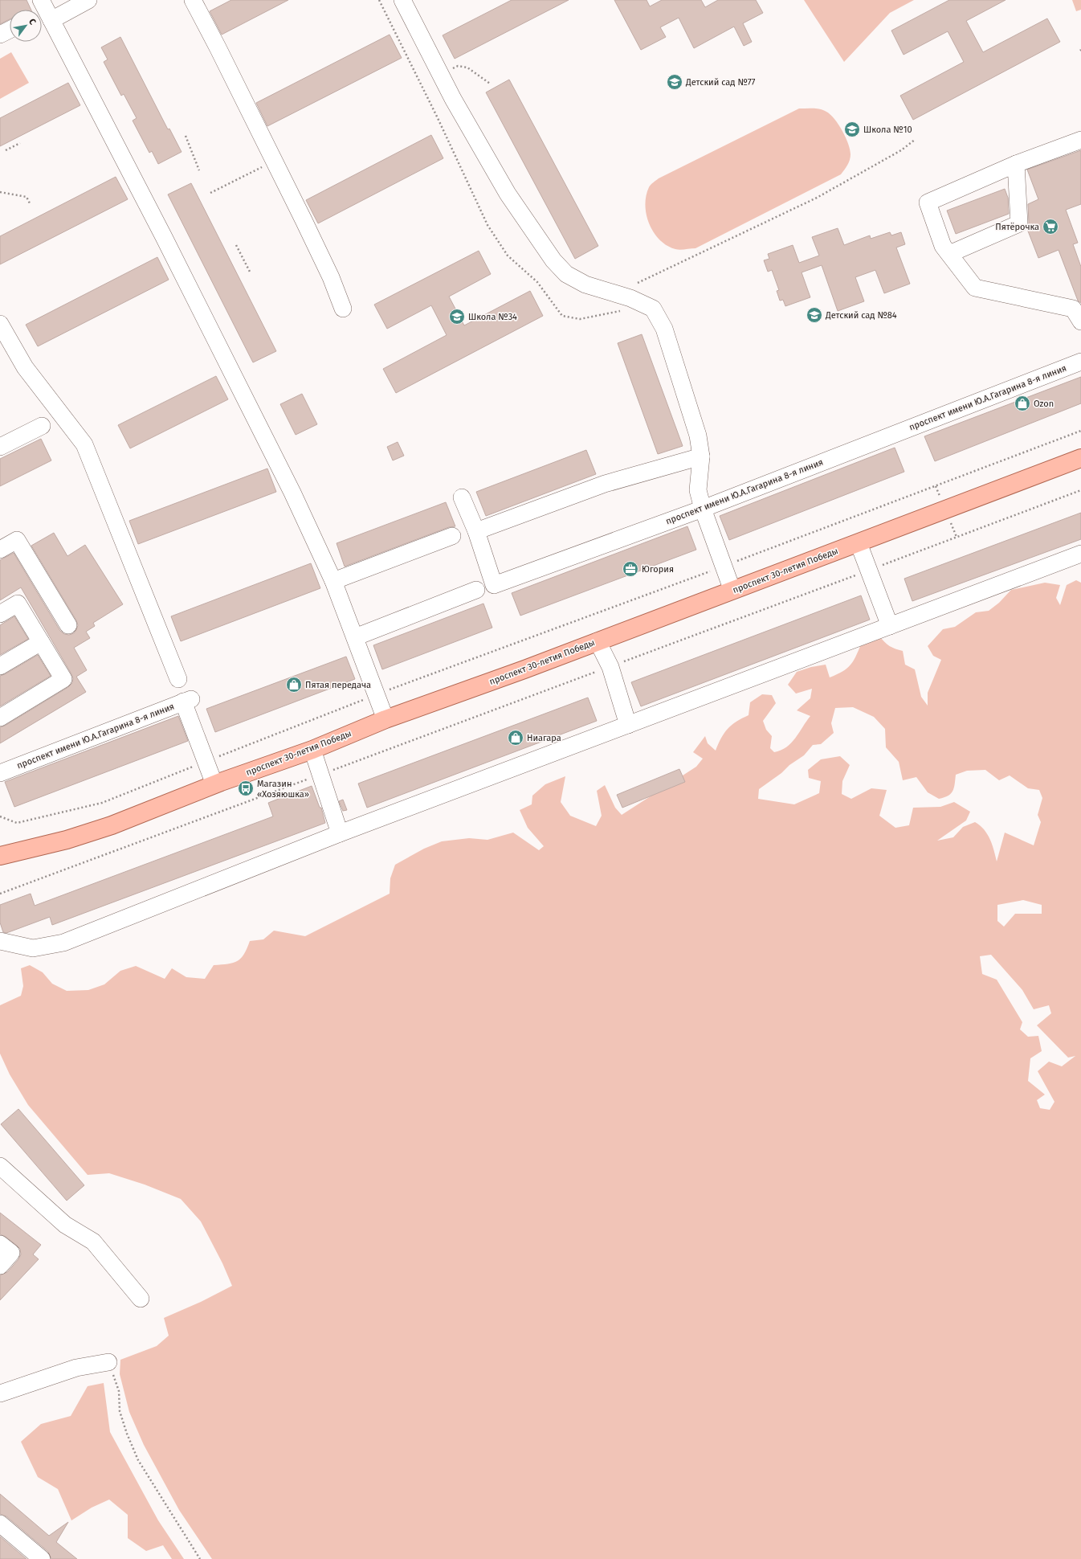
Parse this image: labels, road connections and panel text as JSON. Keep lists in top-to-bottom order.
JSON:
{
  "streets": {
    "main road": ["проспект 30-летия Победы"],
    "street": ["проспект имени Ю.А.Гагарина 8-я линия"]
  },
  "places": {
    "school or university": [
      "Детский сад №77",
      "Школа №10",
      "Детский сад №84",
      "Школа №34"
    ],
    "supermarket": ["Пятёрочка"],
    "shop": ["Ozon", "Пятая передача", "Ниагара"],
    "office": ["Югория"],
    "bus stop": ["Магазин «Хозяюшка»"]
  },
  "north": "top right"
}
